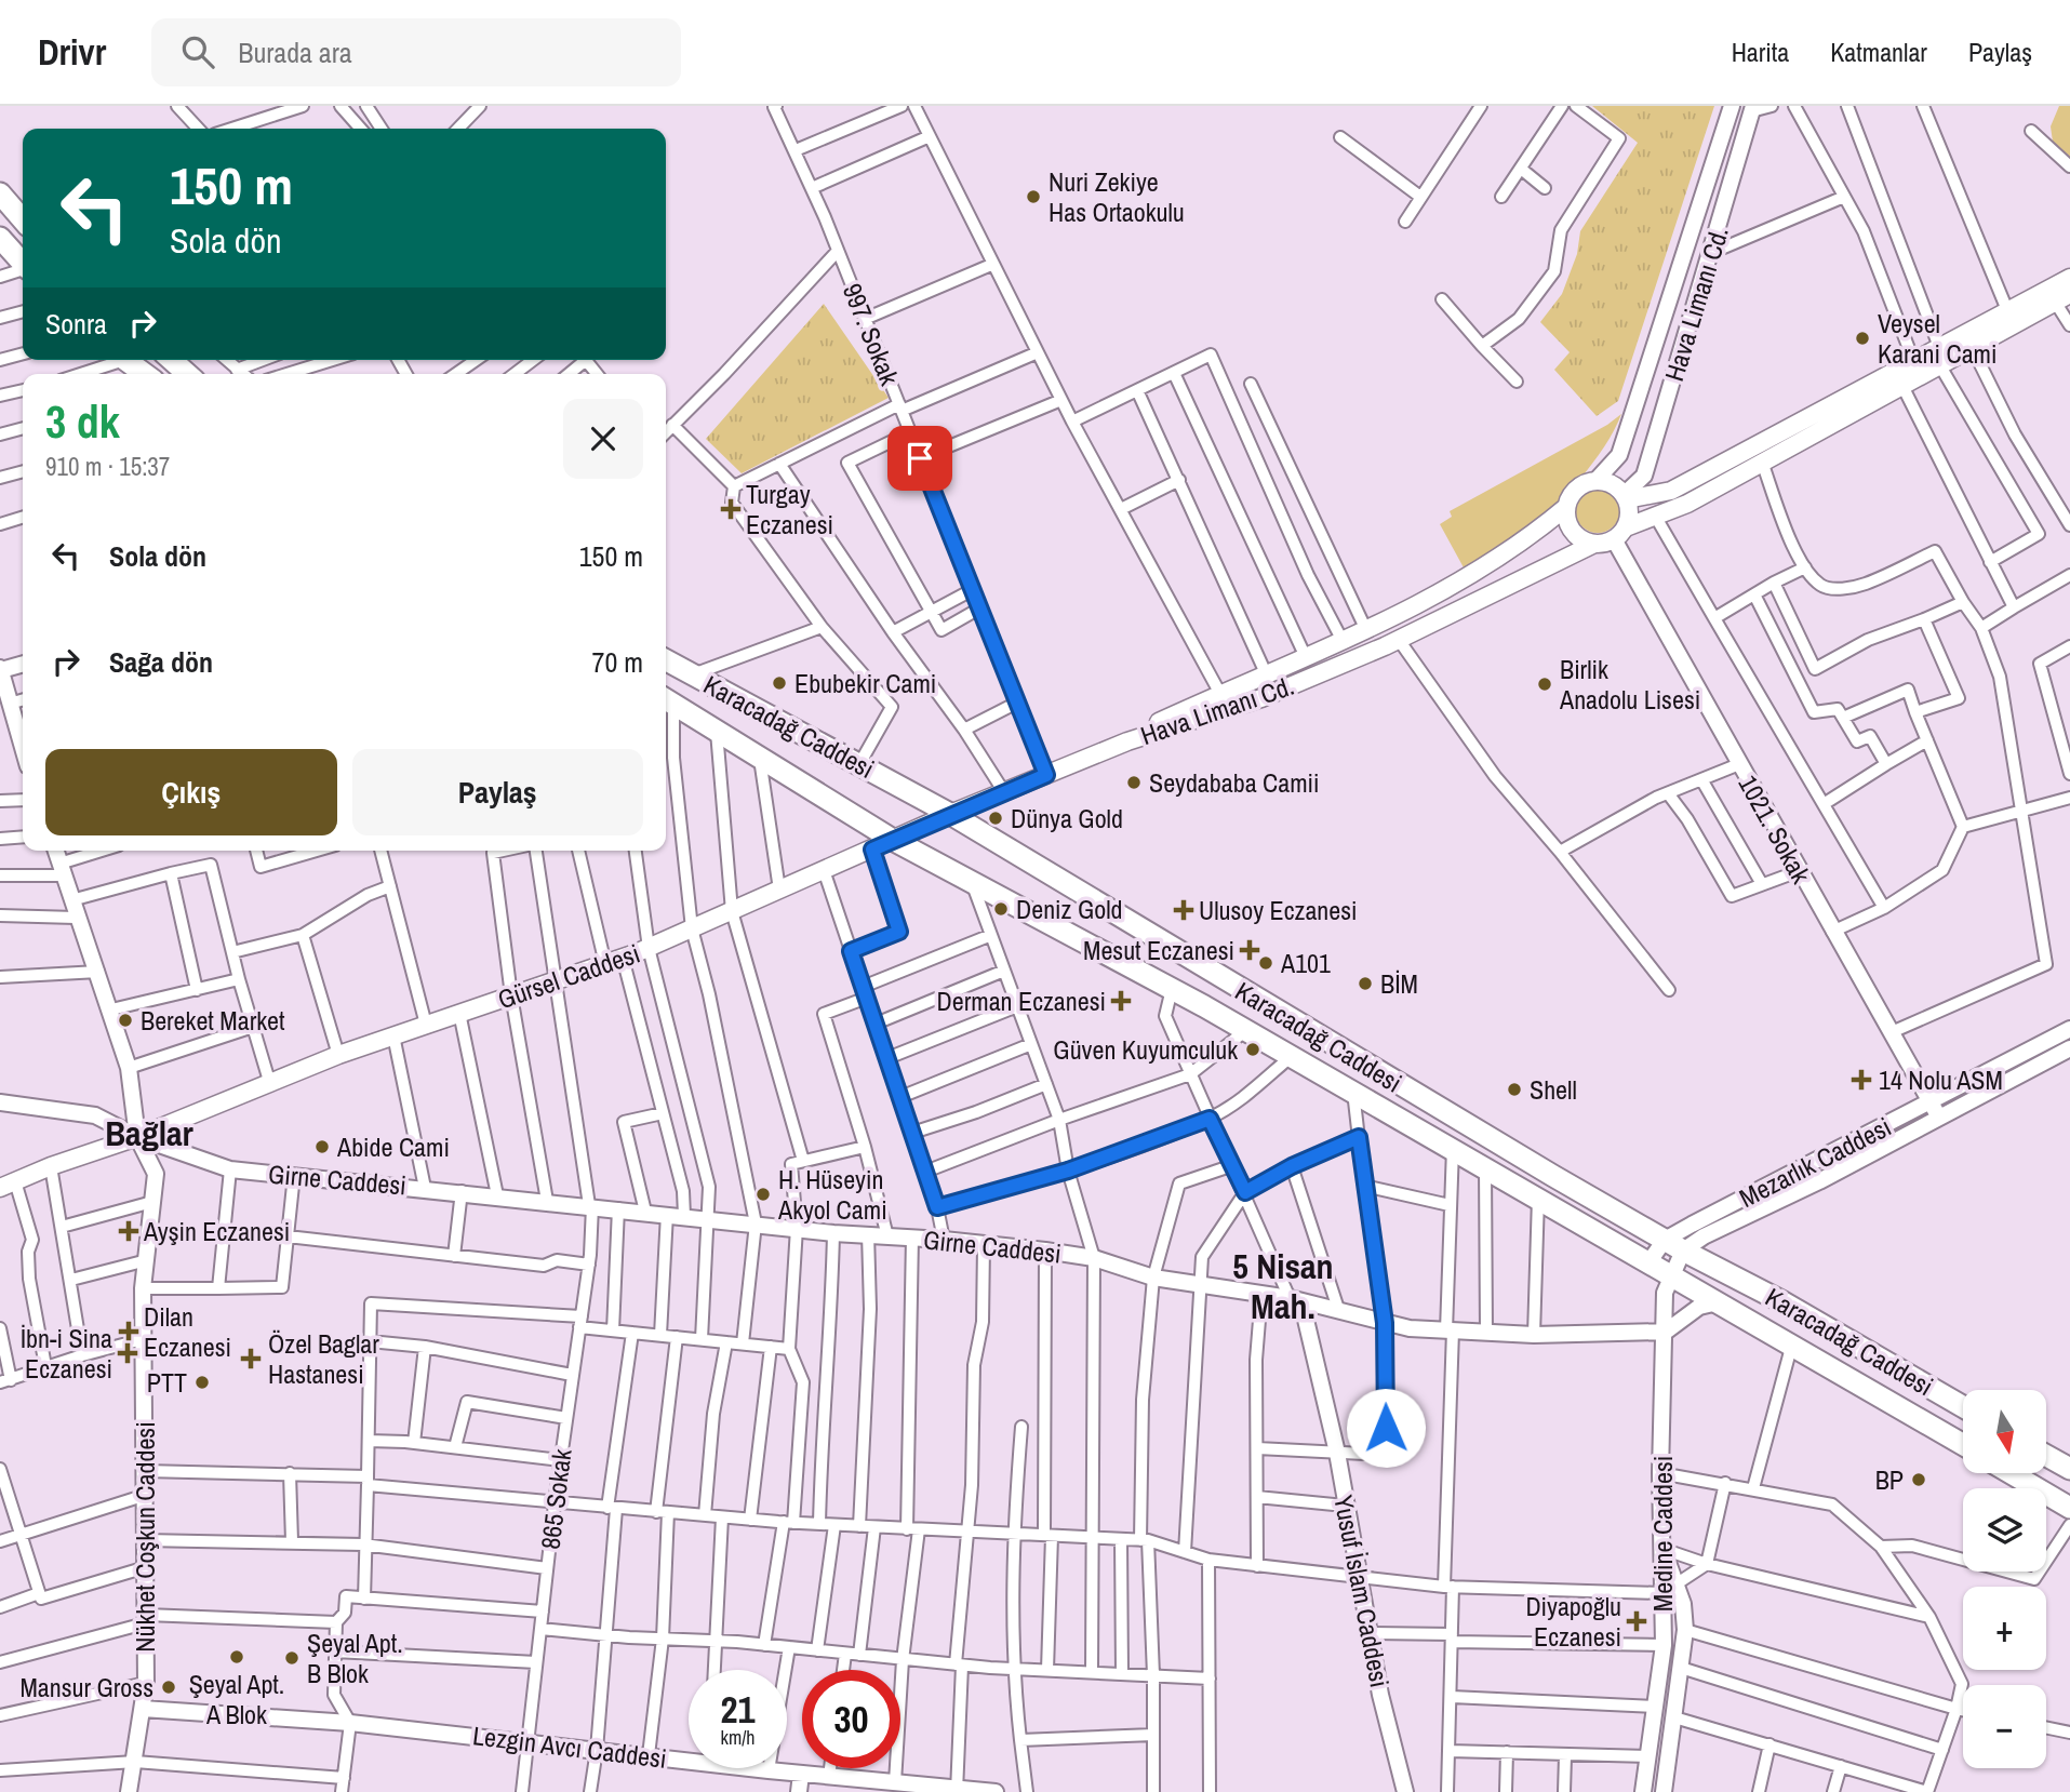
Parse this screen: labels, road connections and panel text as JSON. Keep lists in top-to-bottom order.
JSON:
{
  "streets": {
    "highway": ["Karacadağ Caddesi"],
    "main road": ["Hava Limanı Cd.", "Gürsel Caddesi"],
    "street": [
      "997. Sokak",
      "1021. Sokak",
      "Mezarlık Caddesi",
      "Girne Caddesi",
      "865 Sokak",
      "Medine Caddesi",
      "Nükhet Coşkun Caddesi",
      "Yusuf İslam Caddesi",
      "Lezgin Avcı Caddesi"
    ]
  },
  "crossings": [
    ["Hava Limanı Cd.", "1021. Sokak"],
    ["Hava Limanı Cd.", "Gürsel Caddesi"],
    ["997. Sokak", "Gürsel Caddesi"],
    ["Karacadağ Caddesi", "Gürsel Caddesi"],
    ["Karacadağ Caddesi", "Mezarlık Caddesi"],
    ["Karacadağ Caddesi", "Medine Caddesi"],
    ["1021. Sokak", "Mezarlık Caddesi"],
    ["Gürsel Caddesi", "Girne Caddesi"],
    ["Gürsel Caddesi", "865 Sokak"],
    ["Gürsel Caddesi", "Nükhet Coşkun Caddesi"],
    ["Mezarlık Caddesi", "Medine Caddesi"],
    ["Girne Caddesi", "865 Sokak"],
    ["Girne Caddesi", "Medine Caddesi"],
    ["Girne Caddesi", "Nükhet Coşkun Caddesi"],
    ["Girne Caddesi", "Yusuf İslam Caddesi"],
    ["865 Sokak", "Lezgin Avcı Caddesi"],
    ["Nükhet Coşkun Caddesi", "Lezgin Avcı Caddesi"]
  ],
  "districts": ["Bağlar", "5 Nisan Mah."],
  "places": {
    "other": [
      "Nuri Zekiye Has Ortaokulu",
      "Veysel Karani Cami",
      "Ebubekir Cami",
      "Birlik Anadolu Lisesi",
      "Seydababa Camii",
      "Dünya Gold",
      "Deniz Gold",
      "A101",
      "BİM",
      "Bereket Market",
      "Güven Kuyumculuk",
      "Shell",
      "Abide Cami",
      "H. Hüseyin Akyol Cami",
      "PTT",
      "BP",
      "Şeyal Apt. A Blok",
      "Şeyal Apt. B Blok",
      "Mansur Gross"
    ],
    "health": [
      "Turgay Eczanesi",
      "Ulusoy Eczanesi",
      "Mesut Eczanesi",
      "Derman Eczanesi",
      "14 Nolu ASM",
      "Ayşin Eczanesi",
      "Dilan Eczanesi",
      "İbn-i Sina Eczanesi",
      "Özel Baglar Hastanesi",
      "Diyapoğlu Eczanesi"
    ]
  },
  "north": "bottom",
  "page": {
    "header": "Drivr",
    "search": "Burada ara",
    "nav": ["Harita", "Katmanlar", "Paylaş"],
    "turn": ["150 m", "Sola dön"],
    "then": "Sonra",
    "heading": ["3 dk", "910 m · 15:37"],
    "list": [
      {
        "name": "Sola dön",
        "value": "150 m"
      },
      {
        "name": "Sağa dön",
        "value": "70 m"
      }
    ],
    "buttons": ["Çıkış", "Paylaş"],
    "map_buttons": ["+", "−"],
    "speed": "21 km/h",
    "limit": "30"
  }
}
